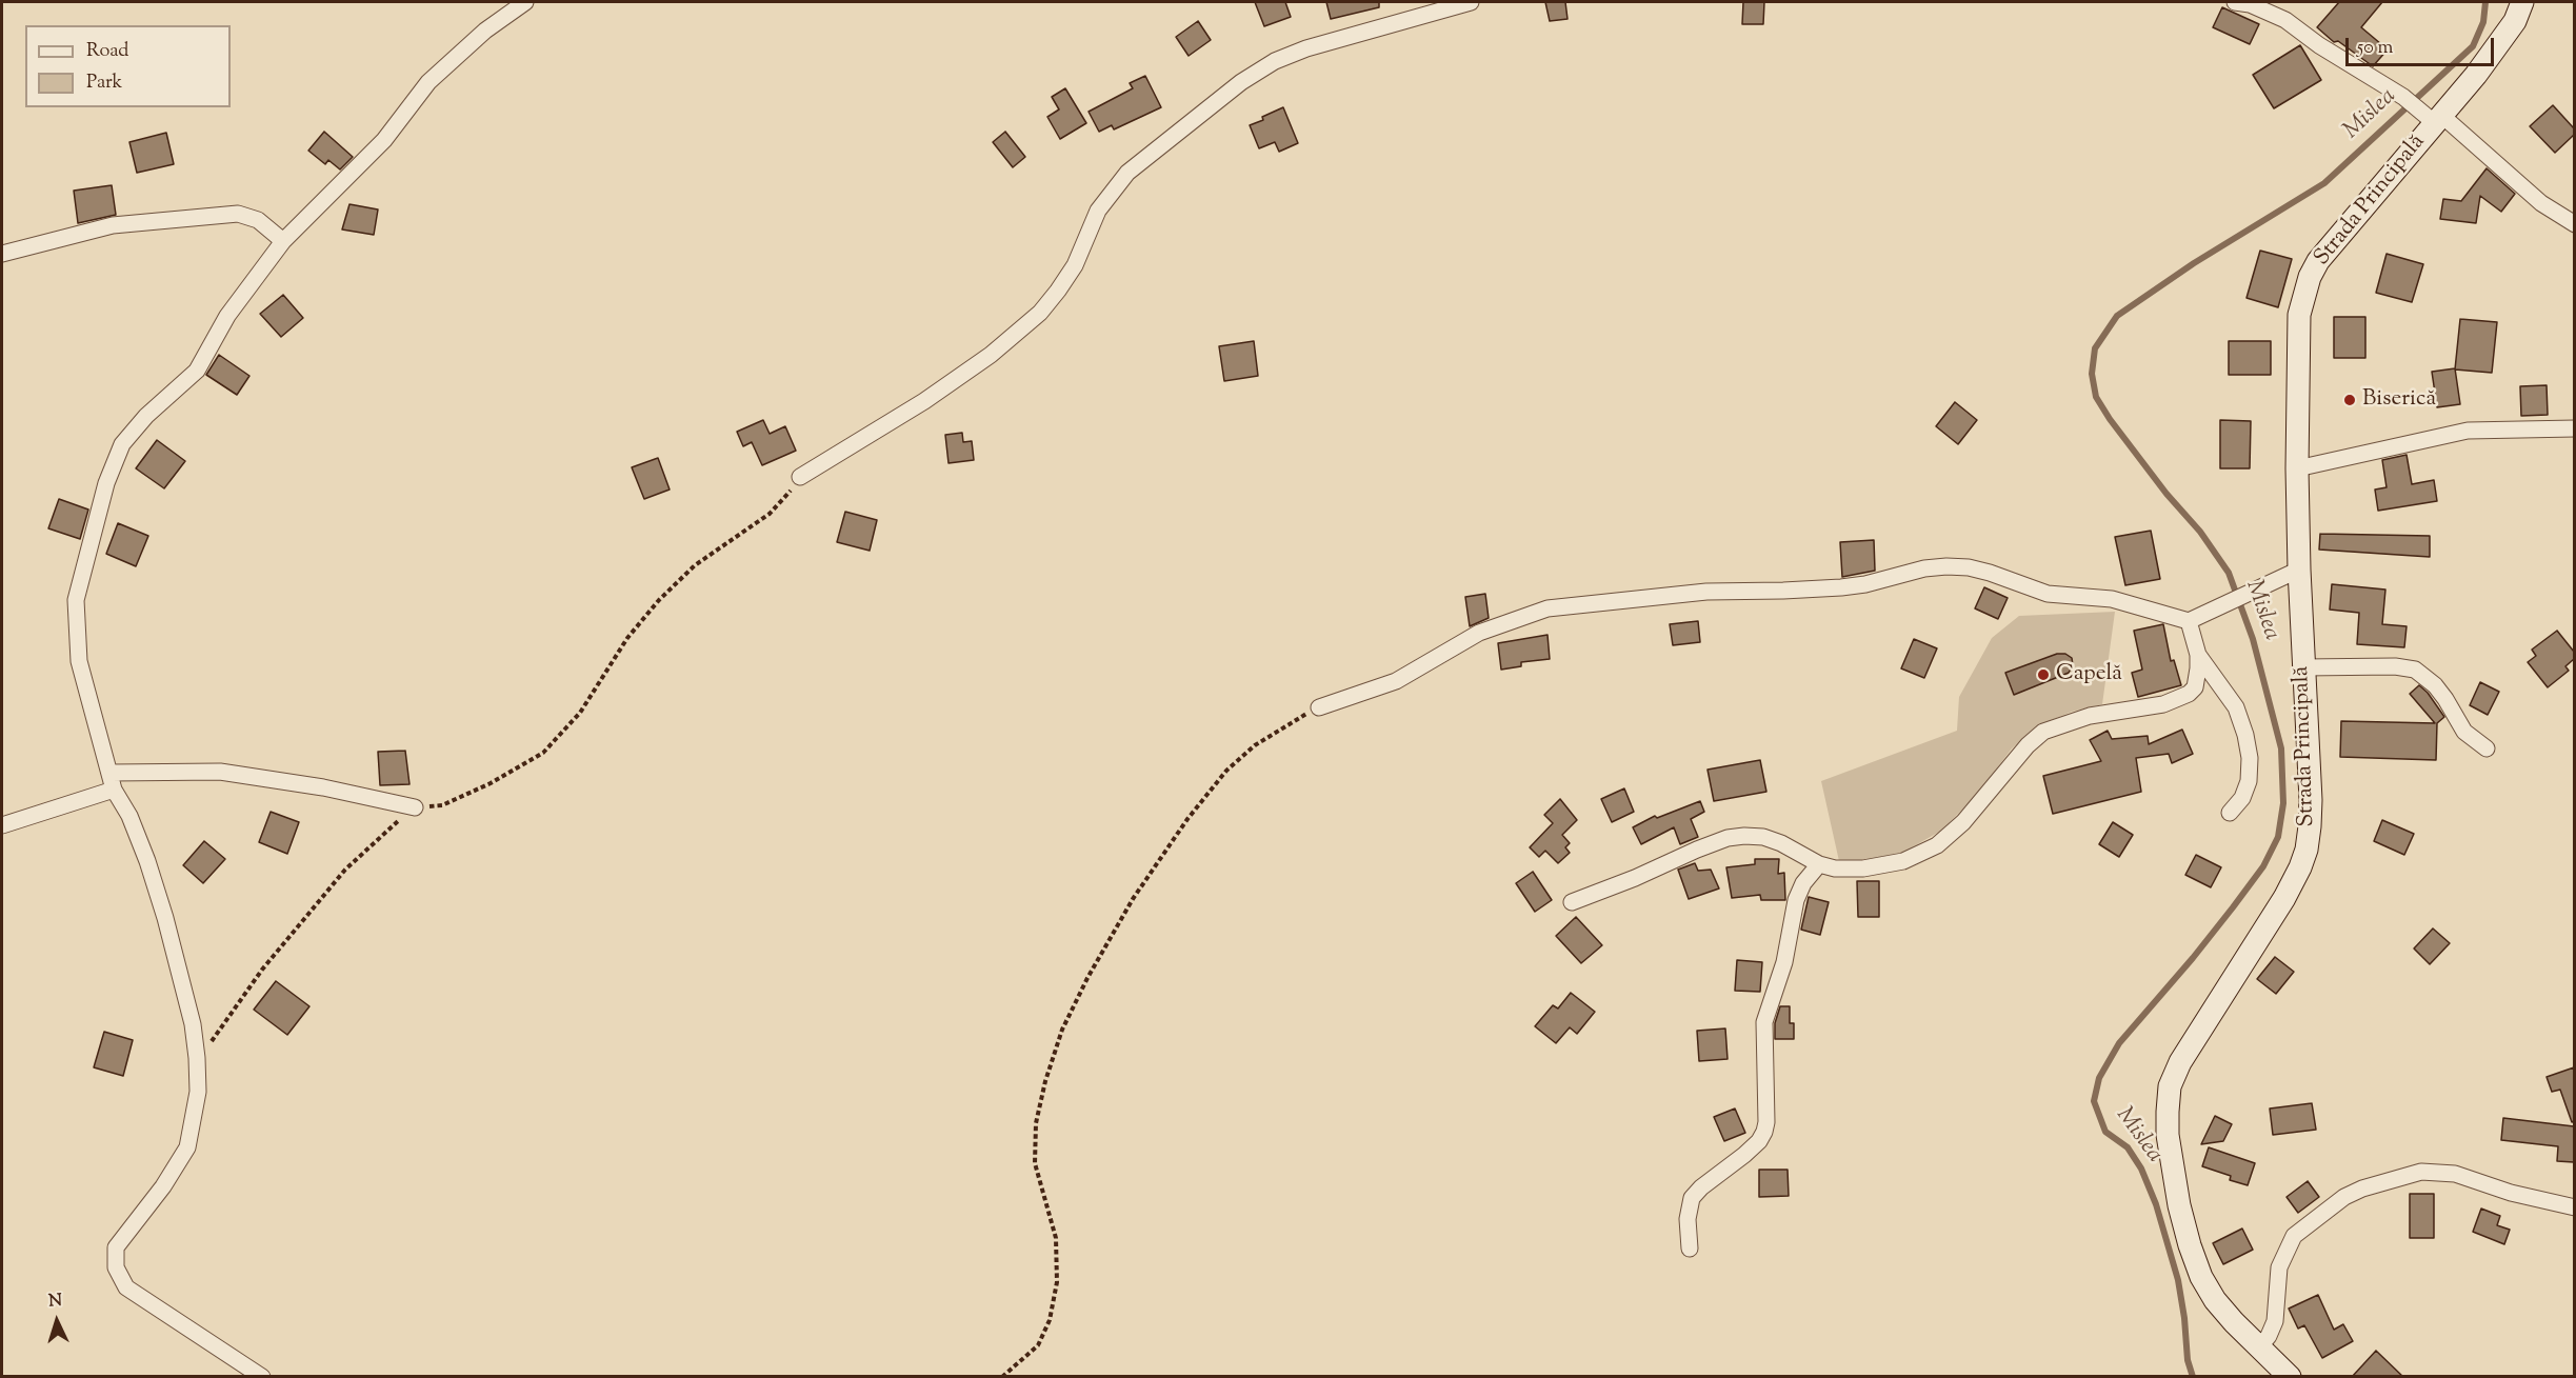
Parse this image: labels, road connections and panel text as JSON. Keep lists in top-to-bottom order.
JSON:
{
  "streets": {
    "main road": ["Strada Principală"]
  },
  "water": ["Mislea"],
  "places": ["Biserică", "Capelă"],
  "legend": ["Road", "Park"],
  "scale_bar": "50 m",
  "north": "top"
}
